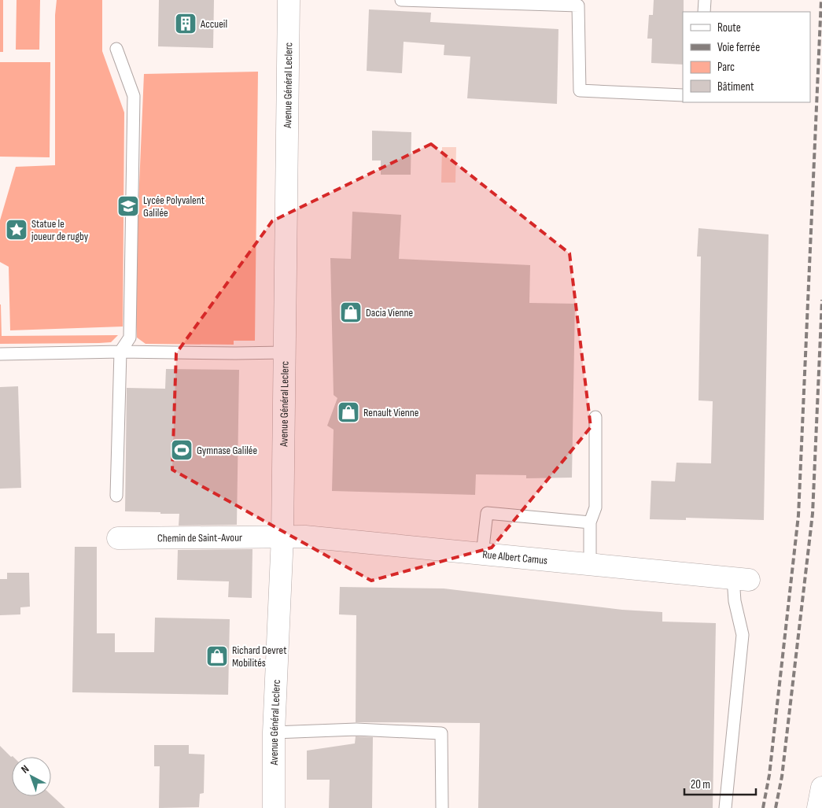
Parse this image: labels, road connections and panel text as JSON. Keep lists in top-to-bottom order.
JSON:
{
  "streets": {
    "main road": ["Avenue Général Leclerc", "Chemin de Saint-Avour", "Rue Albert Camus"]
  },
  "crossings": [
    ["Avenue Général Leclerc", "Chemin de Saint-Avour"],
    ["Avenue Général Leclerc", "Rue Albert Camus"],
    ["Chemin de Saint-Avour", "Rue Albert Camus"]
  ],
  "places": {
    "building": ["Accueil"],
    "school or university": ["Lycée Polyvalent Galilée"],
    "place": ["Statue le joueur de rugby"],
    "shop": ["Dacia Vienne", "Renault Vienne", "Richard Devret Mobilités"],
    "sports": ["Gymnase Galilée"]
  },
  "legend": [
    "Route",
    "Voie ferrée",
    "Parc",
    "Bâtiment"
  ],
  "scale_bar": "20 m",
  "north": "top left"
}
